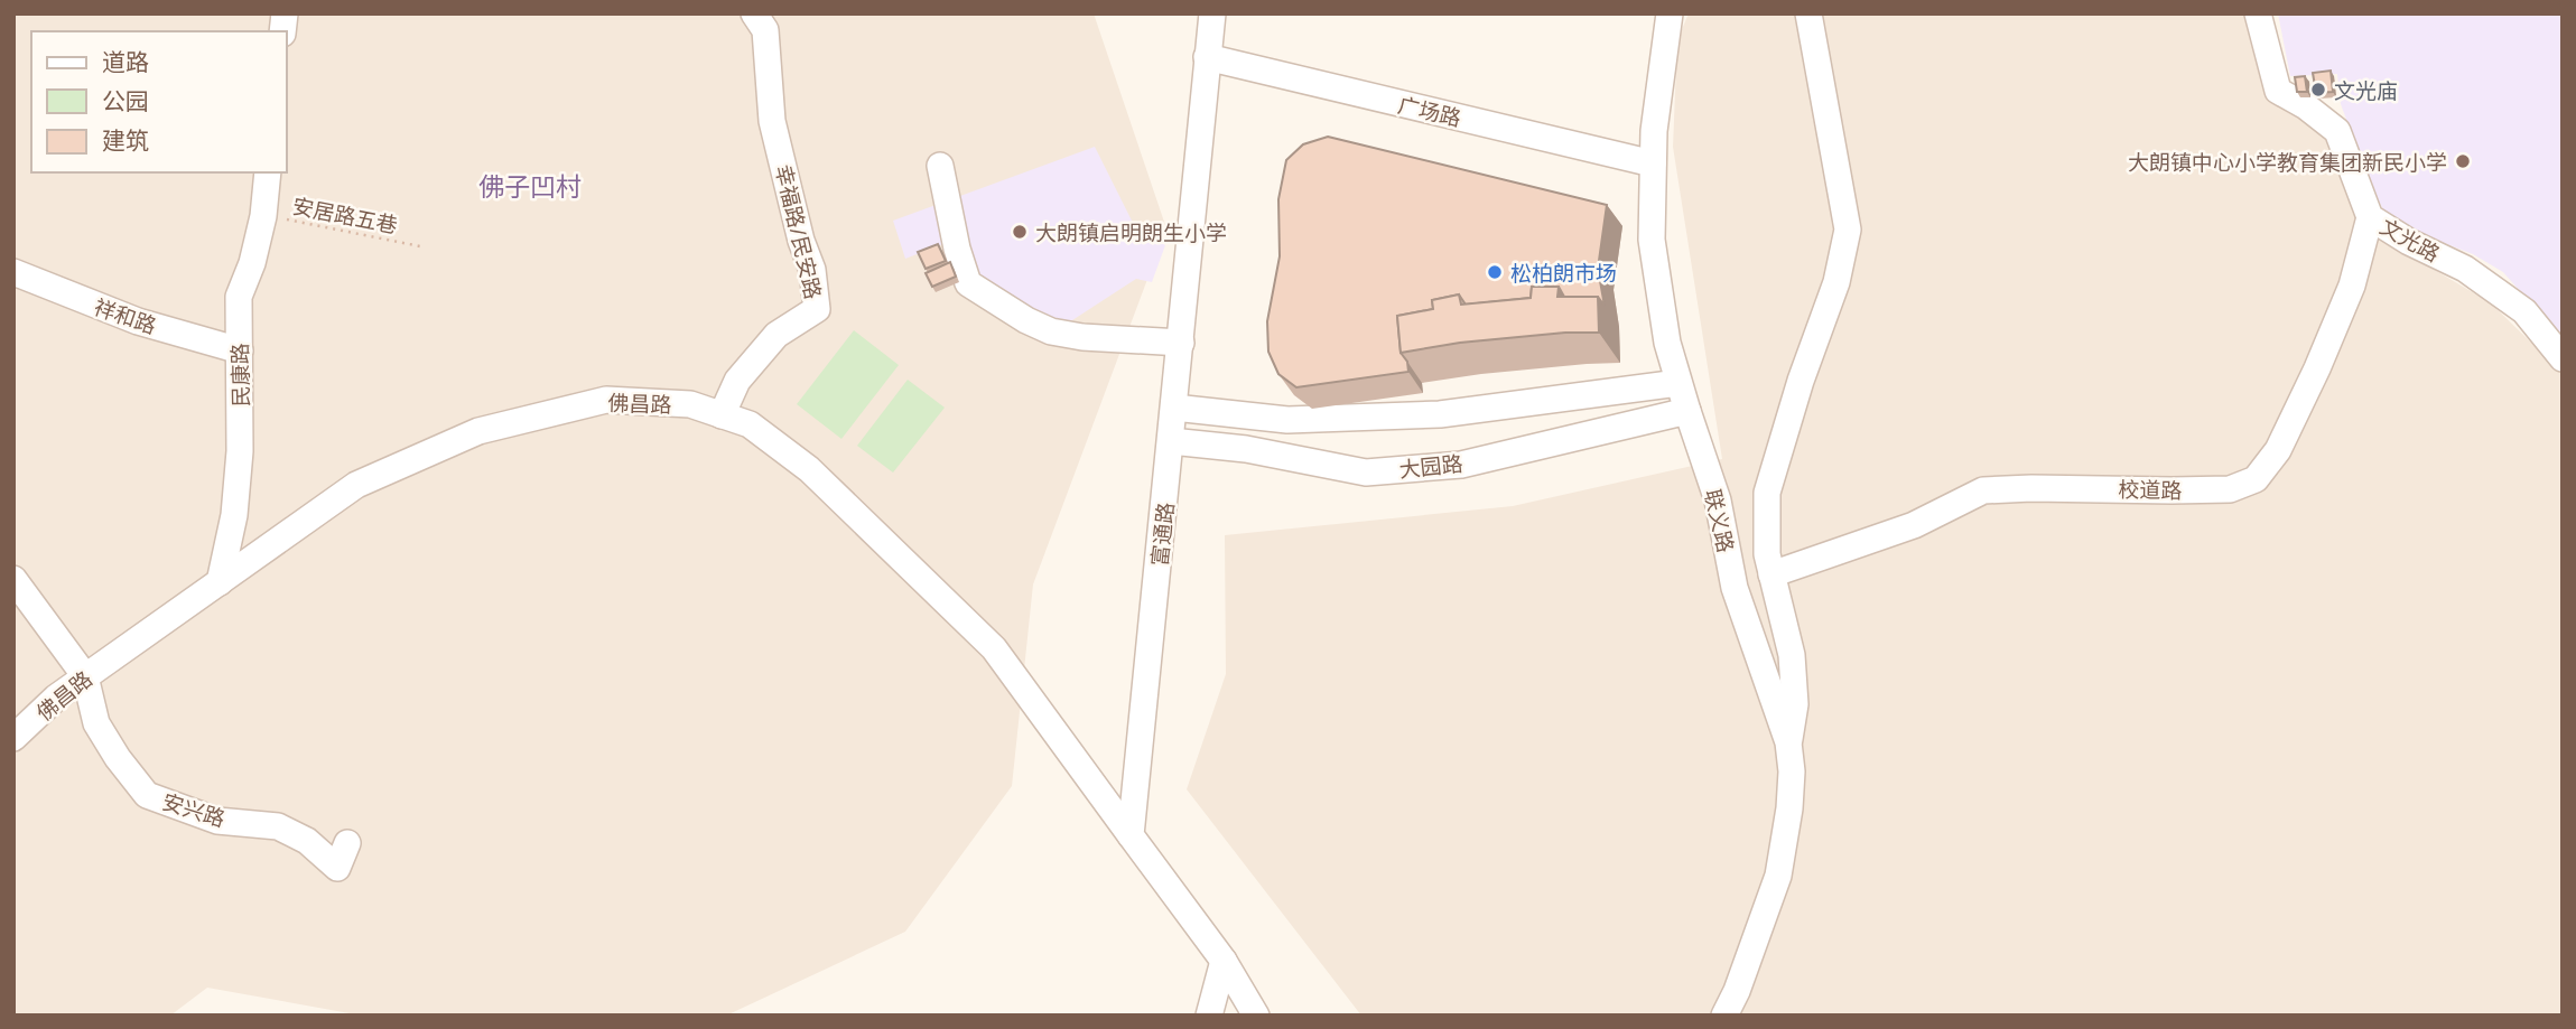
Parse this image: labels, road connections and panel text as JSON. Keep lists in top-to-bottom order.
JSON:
{
  "streets": {
    "street": [
      "广场路",
      "幸福路/民安路",
      "文光路",
      "祥和路",
      "民康路",
      "佛昌路",
      "大园路",
      "校道路",
      "联义路",
      "富通路",
      "安兴路"
    ],
    "path": ["安居路五巷"]
  },
  "crossings": [
    ["广场路", "联义路"],
    ["广场路", "富通路"],
    ["安居路五巷", "民康路"],
    ["幸福路/民安路", "佛昌路"],
    ["文光路", "校道路"],
    ["祥和路", "民康路"],
    ["民康路", "佛昌路"],
    ["佛昌路", "富通路"],
    ["佛昌路", "安兴路"],
    ["大园路", "联义路"],
    ["大园路", "富通路"]
  ],
  "districts": ["佛子凹村"],
  "places": [
    "文光庙",
    "大朗镇中心小学教育集团新民小学",
    "大朗镇启明朗生小学",
    "松柏朗市场"
  ],
  "legend": ["道路", "公园", "建筑"]
}
